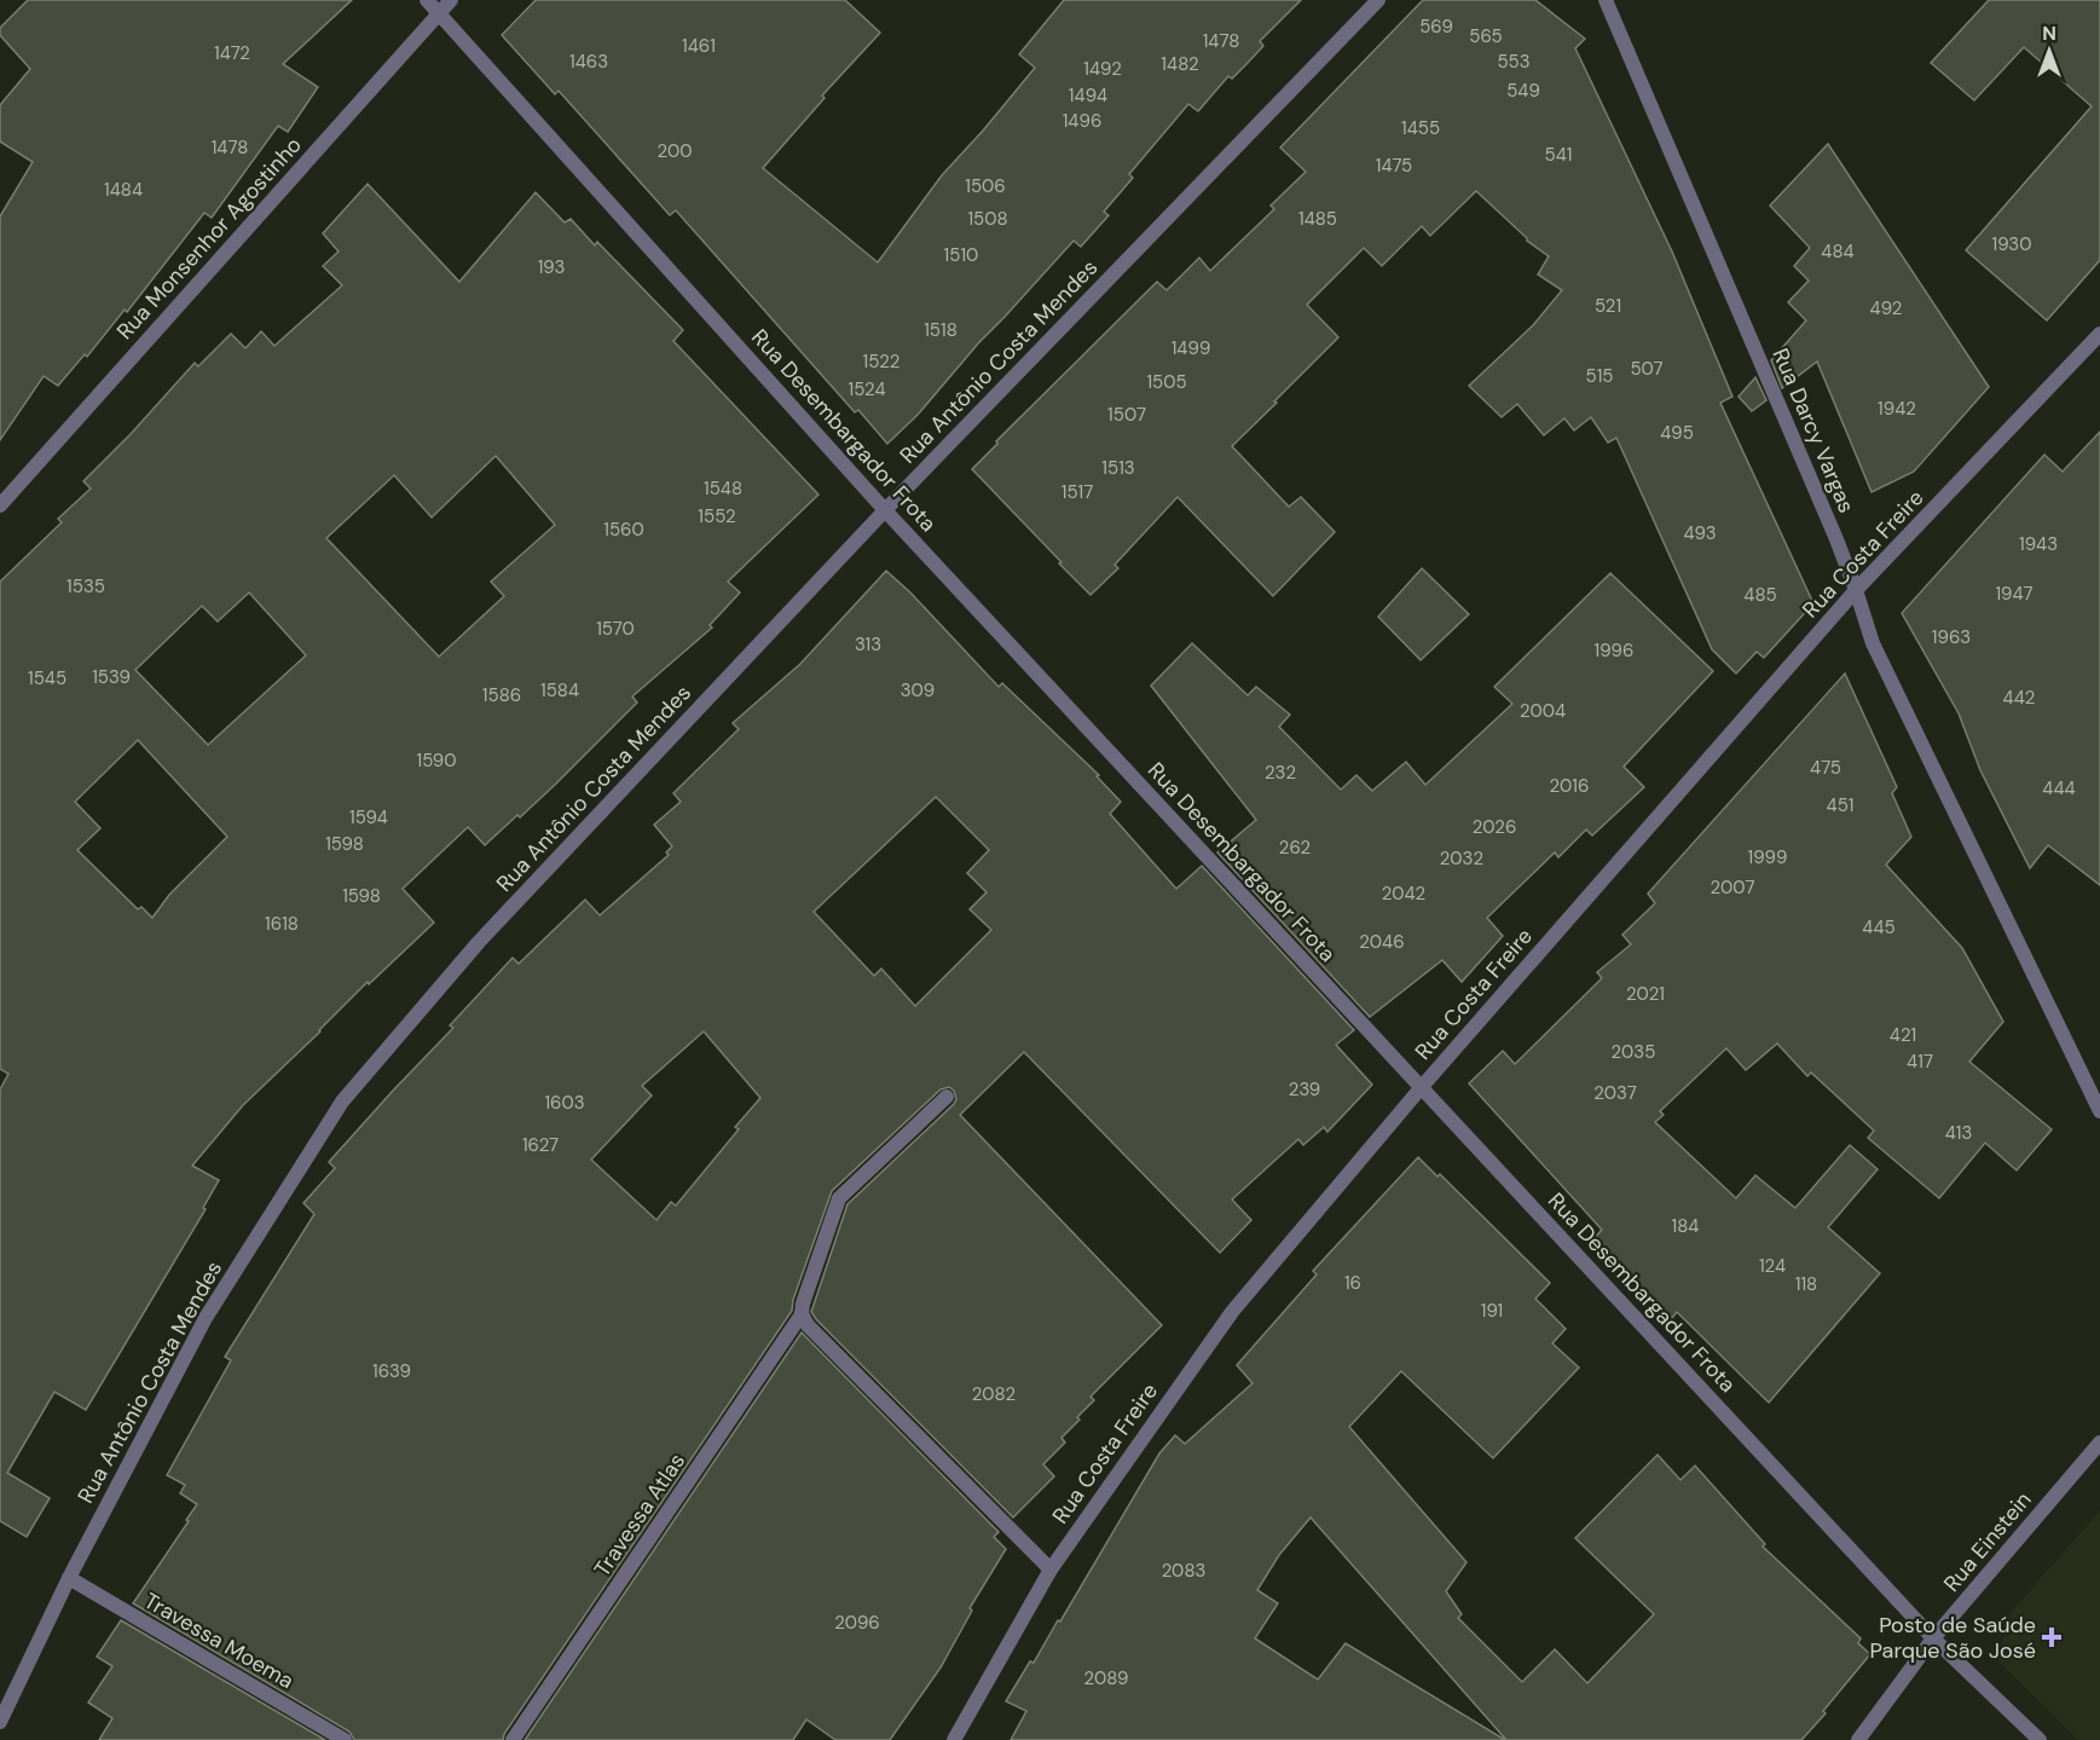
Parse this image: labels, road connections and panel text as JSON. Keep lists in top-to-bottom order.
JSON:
{
  "streets": {
    "street": [
      "Rua Monsenhor Agostinho",
      "Rua Antônio Costa Mendes",
      "Rua Desembargador Frota",
      "Rua Darcy Vargas",
      "Rua Costa Freire",
      "Travessa Atlas",
      "Rua Einstein",
      "Travessa Moema"
    ]
  },
  "crossings": [
    ["Rua Monsenhor Agostinho", "Rua Desembargador Frota"],
    ["Rua Antônio Costa Mendes", "Rua Desembargador Frota"],
    ["Rua Antônio Costa Mendes", "Travessa Moema"],
    ["Rua Desembargador Frota", "Rua Costa Freire"],
    ["Rua Desembargador Frota", "Rua Einstein"],
    ["Rua Darcy Vargas", "Rua Costa Freire"]
  ],
  "places": {
    "health": ["Posto de Saúde Parque São José"]
  },
  "house_numbers": [
    "569",
    "565",
    "1478",
    "1461",
    "1472",
    "1463",
    "553",
    "1482",
    "1492",
    "549",
    "1494",
    "1496",
    "1455",
    "1478",
    "200",
    "541",
    "1475",
    "1506",
    "1484",
    "1508",
    "1485",
    "1930",
    "484",
    "1510",
    "193",
    "521",
    "492",
    "1518",
    "1499",
    "1522",
    "507",
    "515",
    "1505",
    "1524",
    "1942",
    "1507",
    "495",
    "1513",
    "1548",
    "1517",
    "1552",
    "1560",
    "493",
    "1943",
    "1535",
    "1947",
    "485",
    "1570",
    "1963",
    "313",
    "1996",
    "1539",
    "1545",
    "1584",
    "309",
    "1586",
    "442",
    "2004",
    "1590",
    "475",
    "232",
    "2016",
    "444",
    "451",
    "1594",
    "2026",
    "1598",
    "262",
    "1999",
    "2032",
    "2007",
    "2042",
    "1598",
    "1618",
    "445",
    "2046",
    "2021",
    "421",
    "2035",
    "417",
    "239",
    "2037",
    "1603",
    "413",
    "1627",
    "184",
    "124",
    "16",
    "118",
    "191",
    "1639",
    "2082",
    "2083",
    "2096",
    "2089"
  ],
  "north": "top"
}
